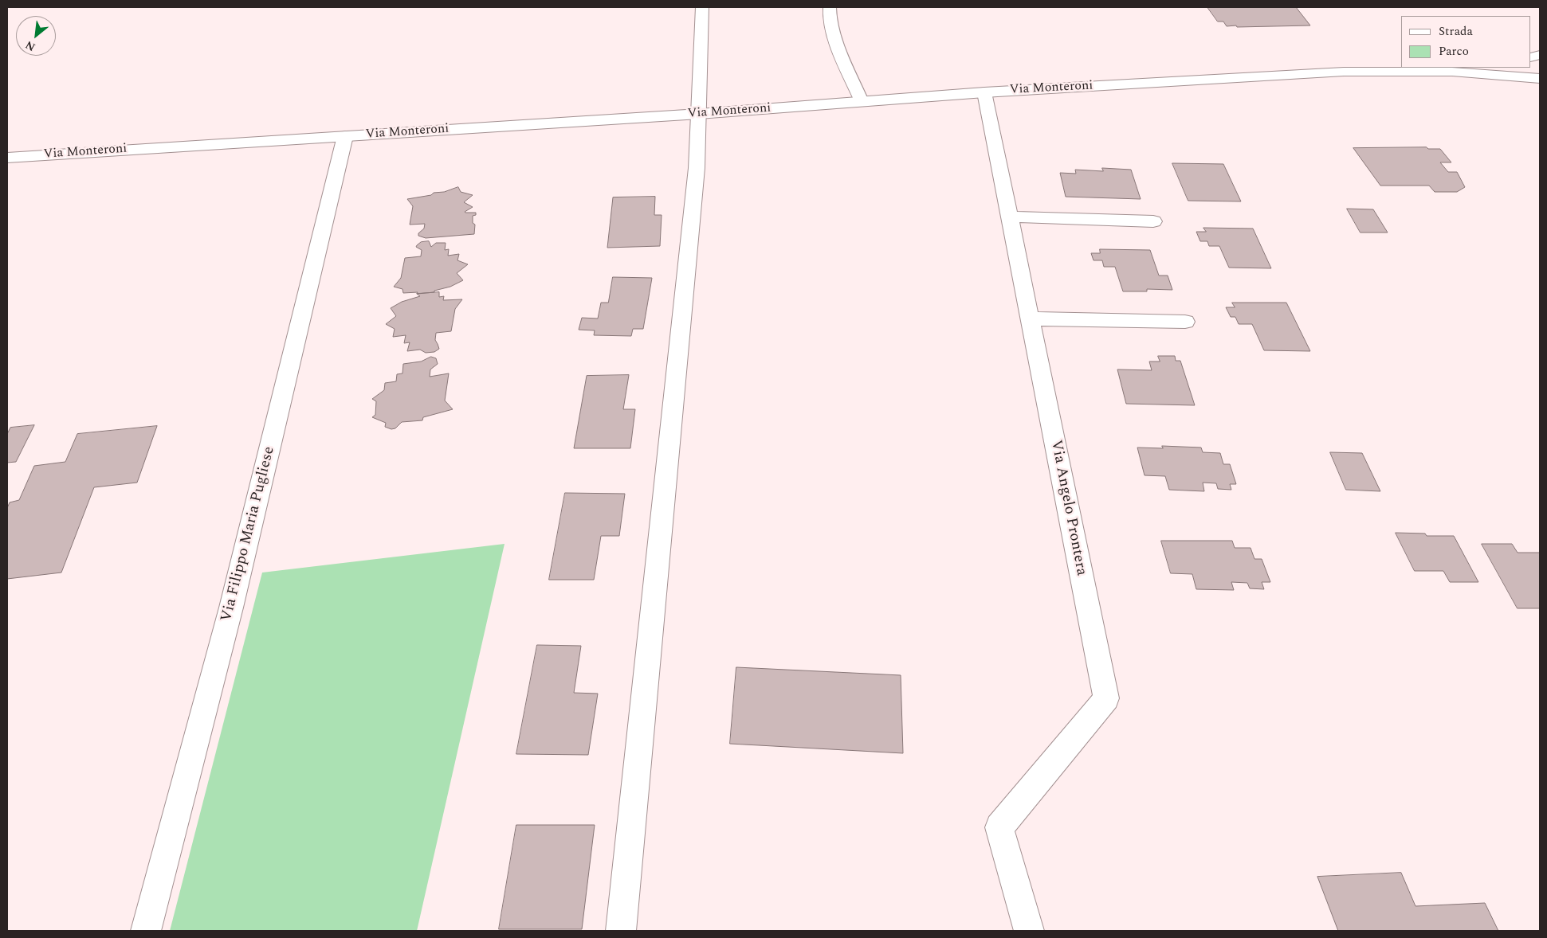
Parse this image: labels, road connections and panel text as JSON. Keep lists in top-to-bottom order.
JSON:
{
  "streets": {
    "street": ["Via Monteroni", "Via Angelo Prontera", "Via Filippo Maria Pugliese"]
  },
  "crossings": [
    ["Via Monteroni", "Via Angelo Prontera"],
    ["Via Monteroni", "Via Filippo Maria Pugliese"]
  ],
  "legend": ["Strada", "Parco"],
  "north": "bottom left"
}
